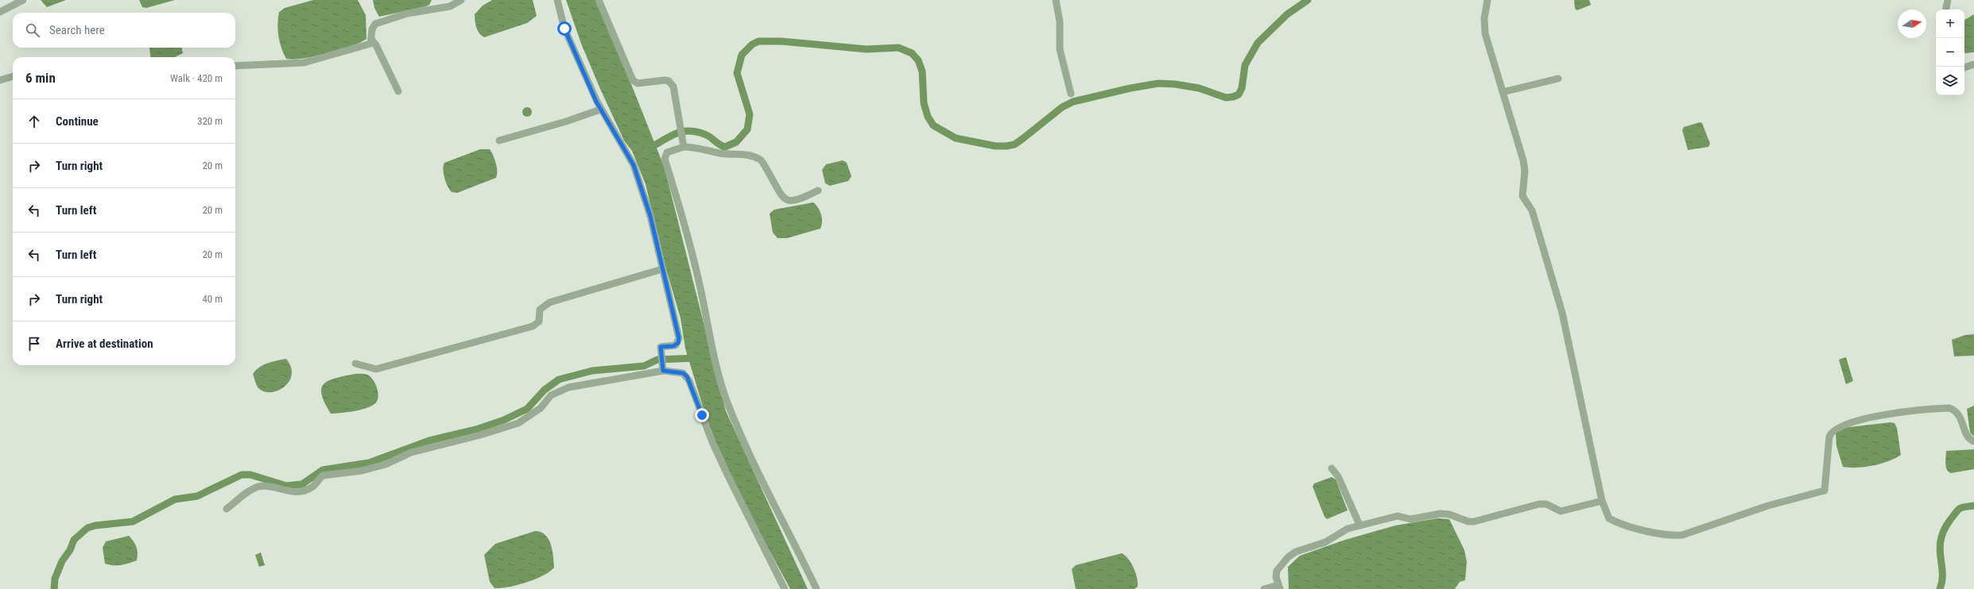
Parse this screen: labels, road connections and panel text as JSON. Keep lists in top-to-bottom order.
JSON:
{
  "north": "right",
  "page": {
    "map_buttons": ["+", "−"],
    "search": "Search here",
    "heading": ["6 min", "Walk · 420 m"],
    "list": [
      ["Continue", "320 m"],
      ["Turn right", "20 m"],
      ["Turn left", "20 m"],
      ["Turn left", "20 m"],
      ["Turn right", "40 m"],
      "Arrive at destination"
    ]
  }
}
